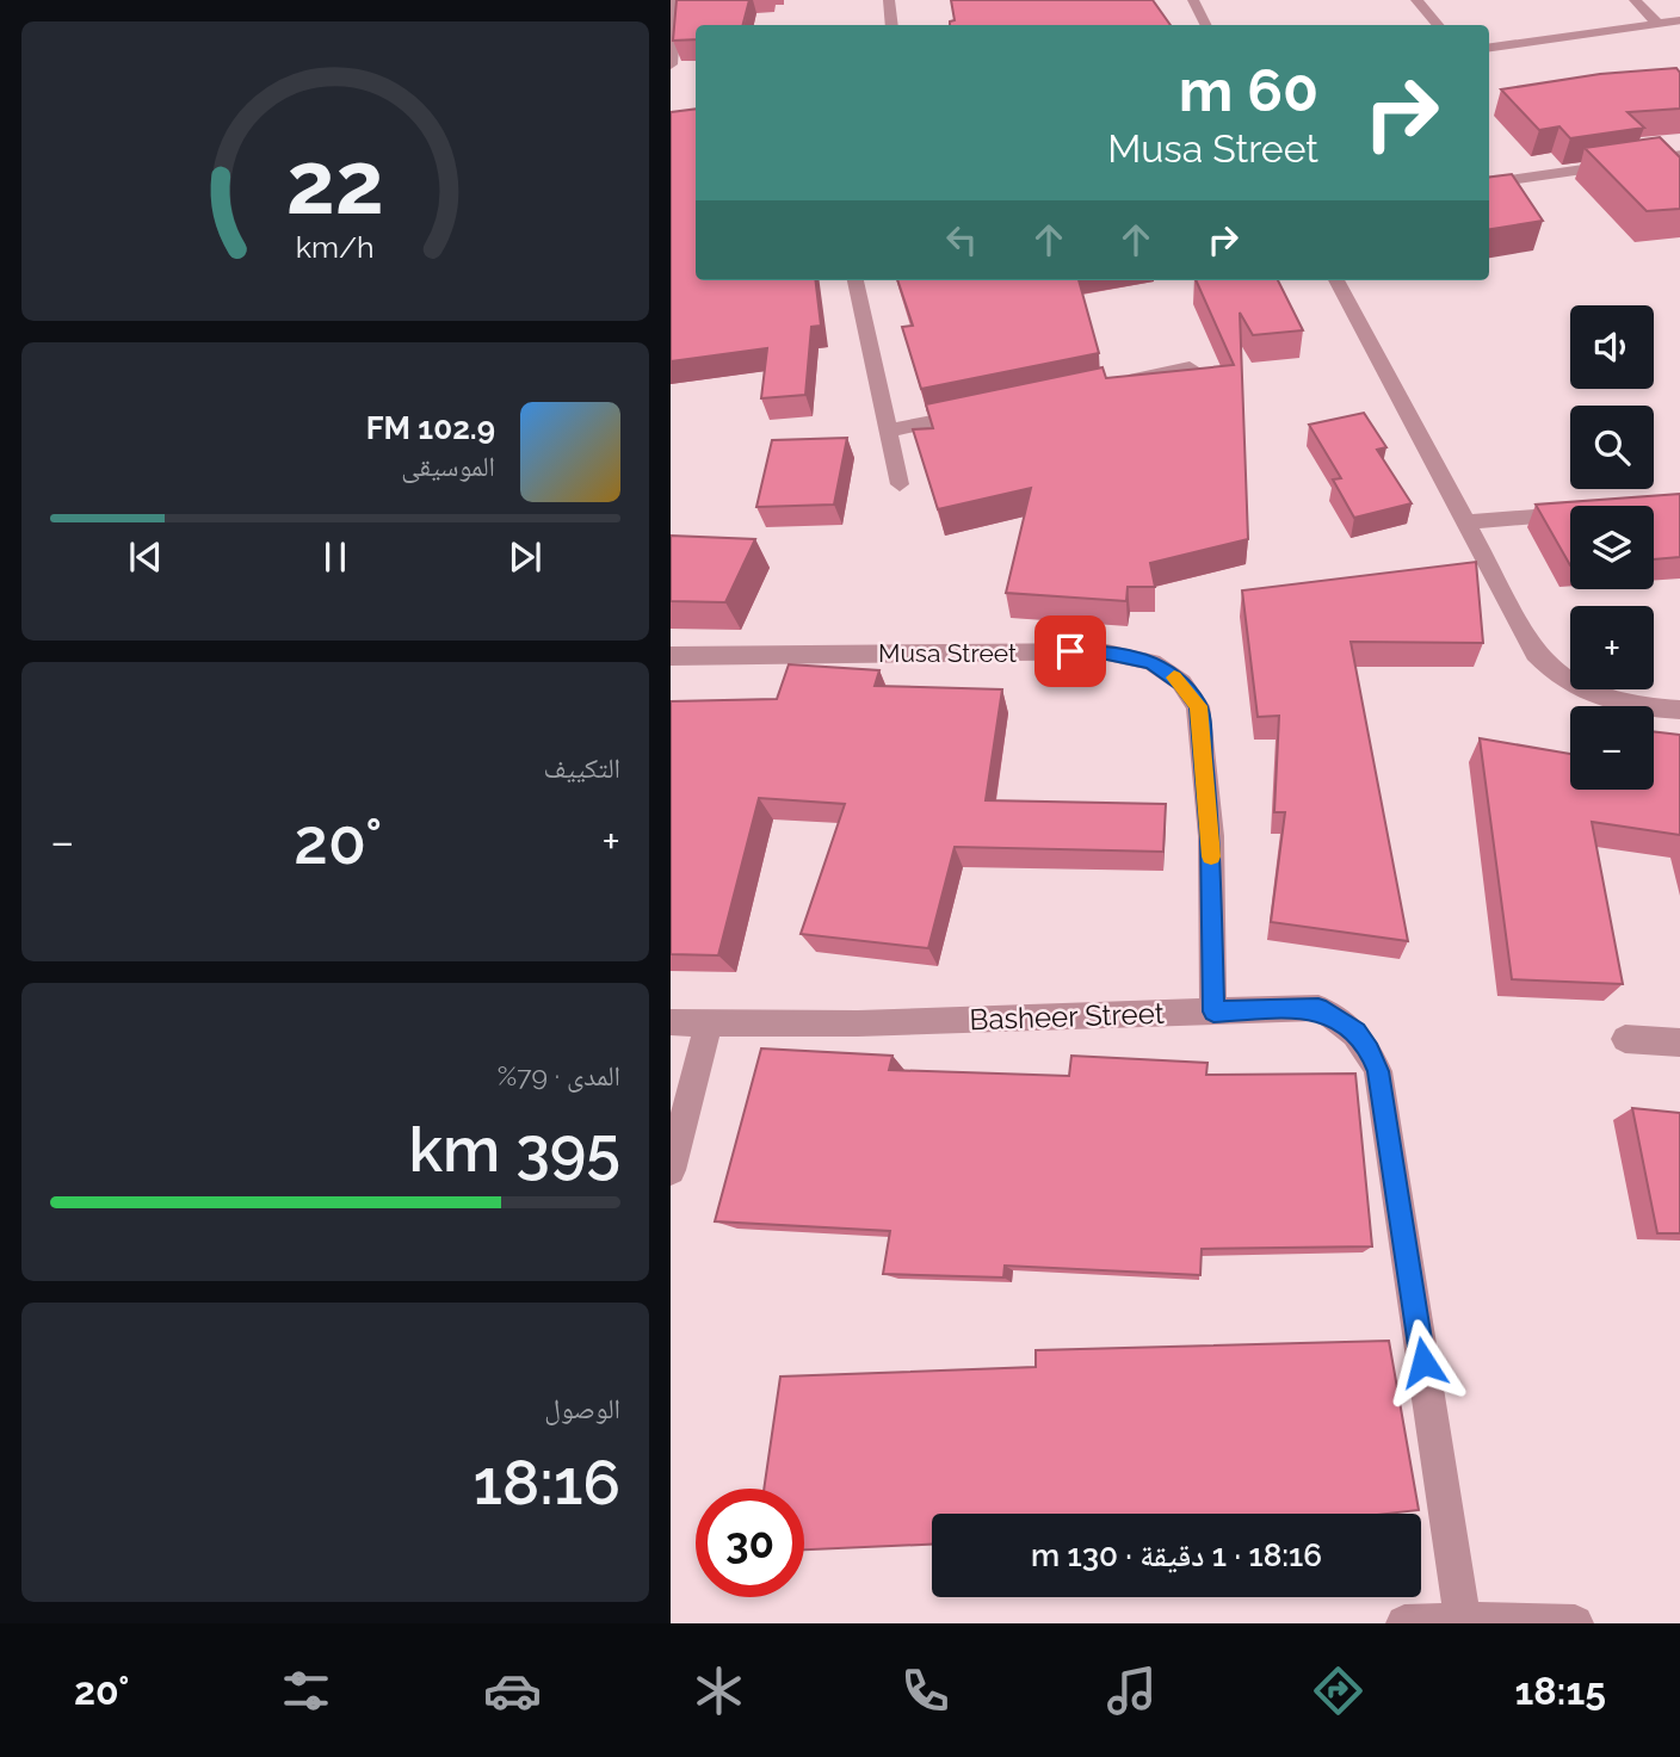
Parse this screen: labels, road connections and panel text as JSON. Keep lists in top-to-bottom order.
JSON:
{
  "streets": {
    "street": ["Musa Street", "Basheer Street"]
  },
  "crossings": [
    ["Musa Street", "Basheer Street"]
  ],
  "page": {
    "turn": ["60 m", "Musa Street"],
    "map_buttons": ["+", "−"],
    "song": ["102.9 FM", "الموسيقى"],
    "tile": [
      "التكييف",
      ["المدى · 79%", "395 km"],
      ["الوصول", "18:16"]
    ],
    "heat": ["−", "20°", "+"],
    "limit": "30",
    "trip": "18:16 · 1 دقيقة · 130 m",
    "tabs": ["18:15", "20°"],
    "gauge": ["22", "km/h"]
  }
}
